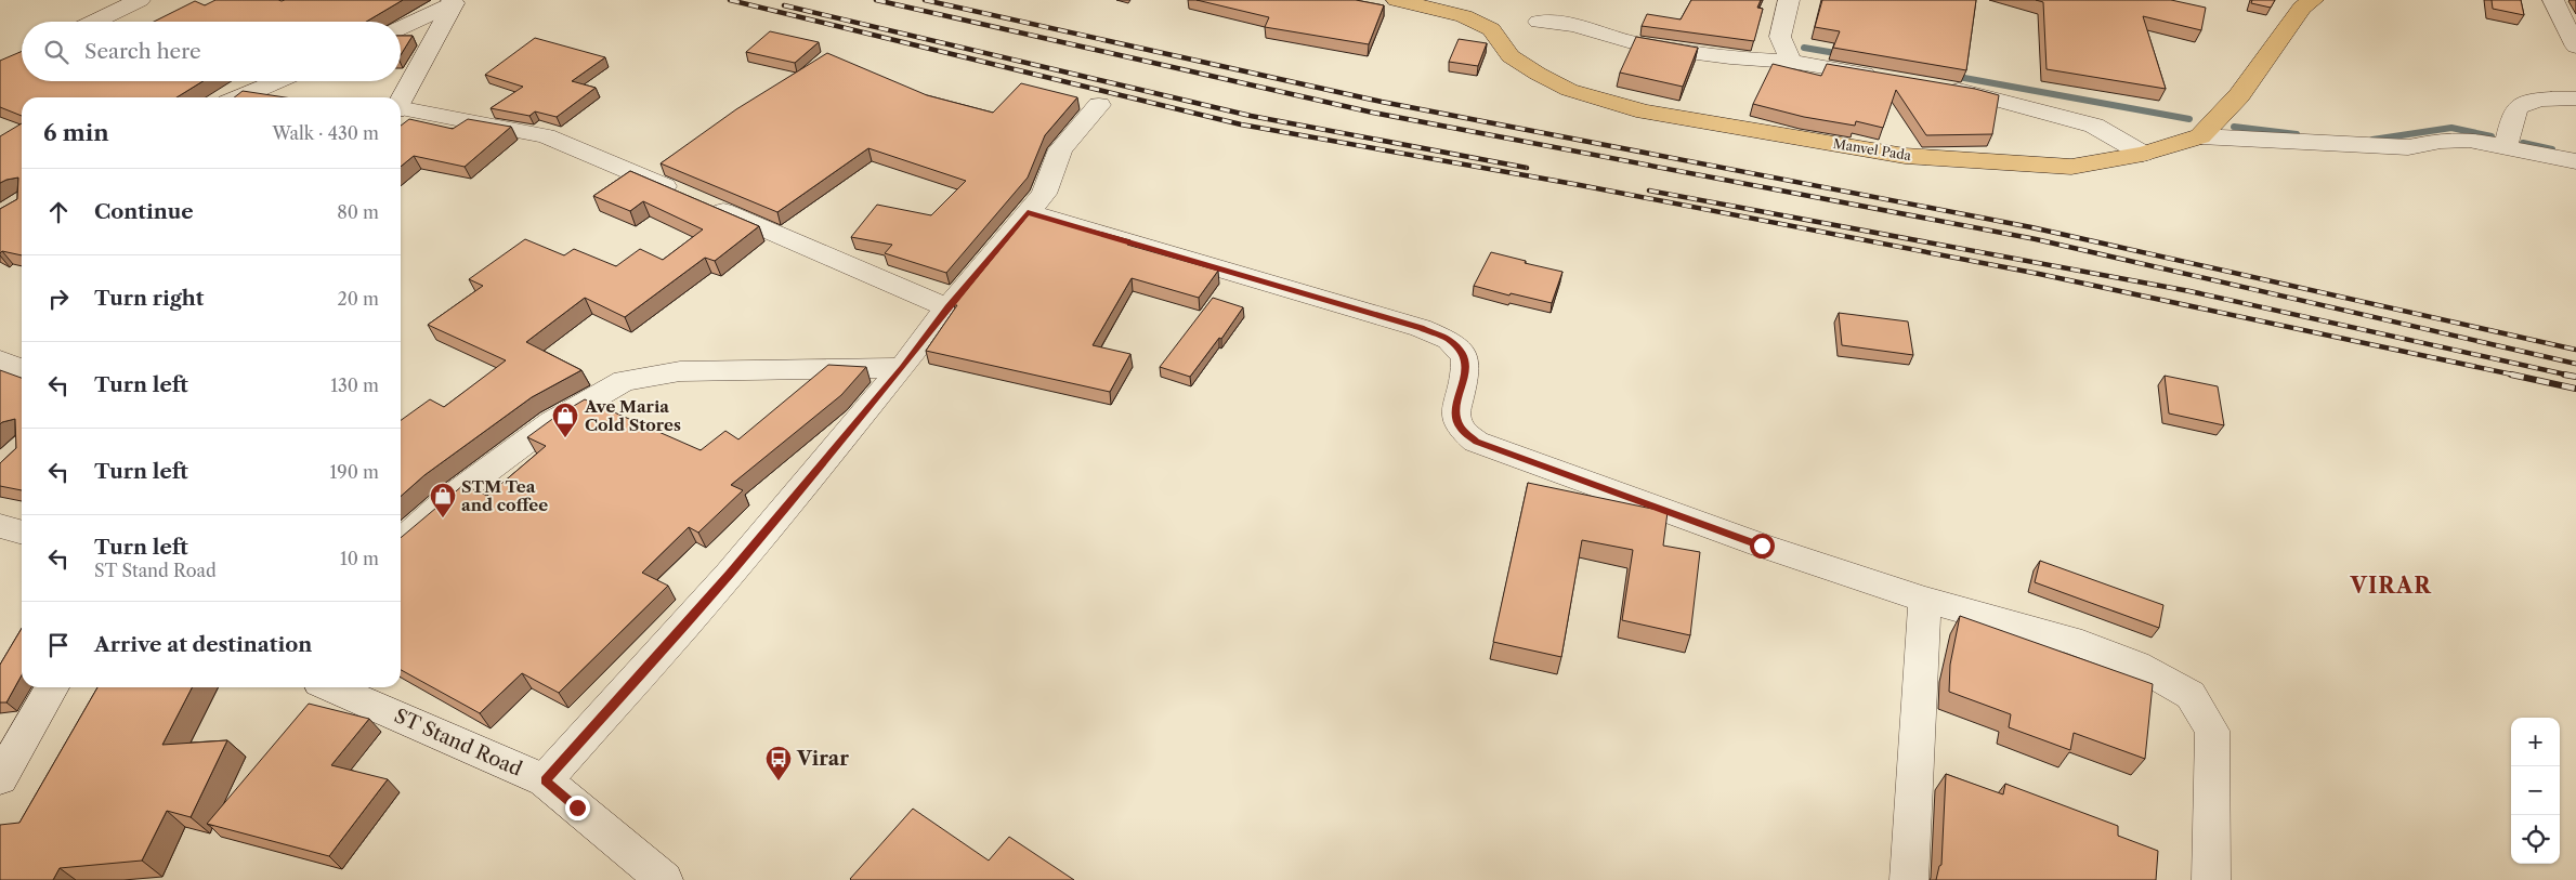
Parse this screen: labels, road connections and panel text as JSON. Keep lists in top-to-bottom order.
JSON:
{
  "streets": {
    "main road": ["Manvel Pada"],
    "street": ["ST Stand Road"]
  },
  "districts": ["VIRAR"],
  "places": {
    "shop": ["Ave Maria Cold Stores", "STM Tea and coffee"],
    "bus stop": ["Virar"]
  },
  "page": {
    "search": "Search here",
    "heading": ["6 min", "Walk · 430 m"],
    "list": [
      ["Continue", "80 m"],
      ["Turn right", "20 m"],
      ["Turn left", "130 m"],
      ["Turn left", "190 m"],
      ["Turn left", "ST Stand Road", "10 m"],
      "Arrive at destination"
    ],
    "map_buttons": ["+", "−"]
  }
}
